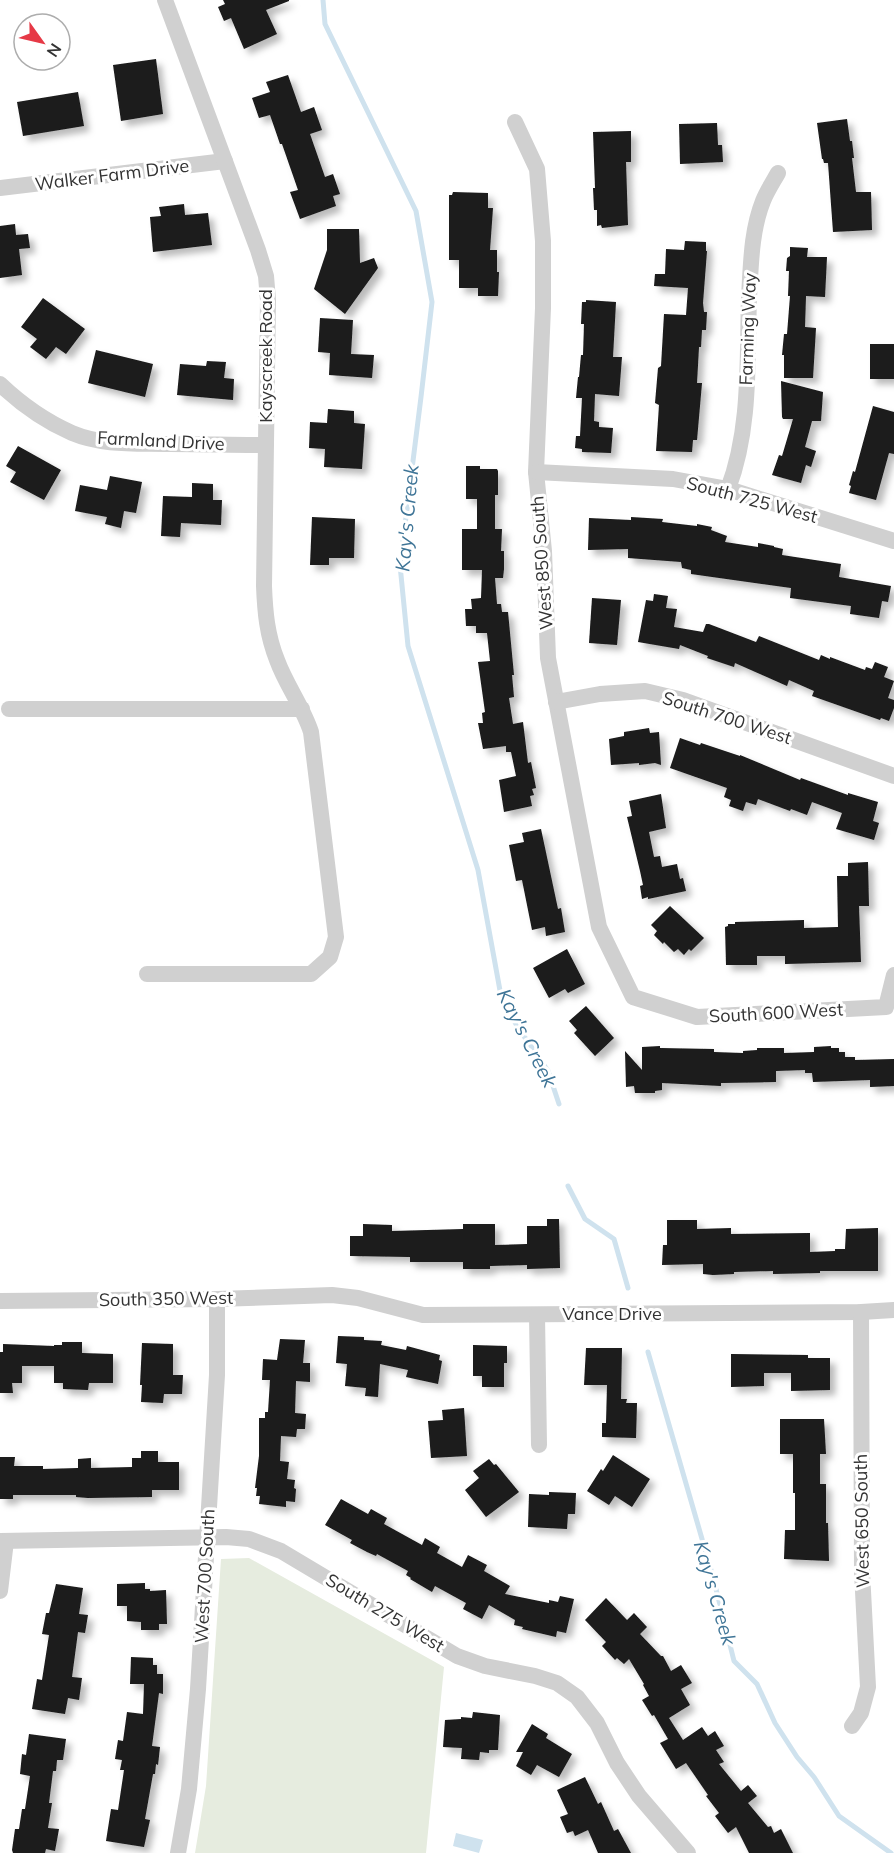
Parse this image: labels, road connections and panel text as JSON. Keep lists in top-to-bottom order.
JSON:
{
  "streets": {
    "street": [
      "Walker Farm Drive",
      "Farming Way",
      "Kayscreek Road",
      "Farmland Drive",
      "South 725 West",
      "West 850 South",
      "South 700 West",
      "South 600 West",
      "South 350 West",
      "Vance Drive",
      "West 650 South",
      "West 700 South",
      "South 275 West"
    ]
  },
  "crossings": [
    ["Walker Farm Drive", "Kayscreek Road"],
    ["Farming Way", "South 725 West"],
    ["Kayscreek Road", "Farmland Drive"],
    ["South 725 West", "West 850 South"],
    ["West 850 South", "South 700 West"],
    ["West 850 South", "South 600 West"],
    ["South 350 West", "Vance Drive"],
    ["South 350 West", "West 700 South"],
    ["Vance Drive", "West 650 South"],
    ["West 700 South", "South 275 West"]
  ],
  "water": ["Kay's Creek"],
  "north": "bottom right"
}
